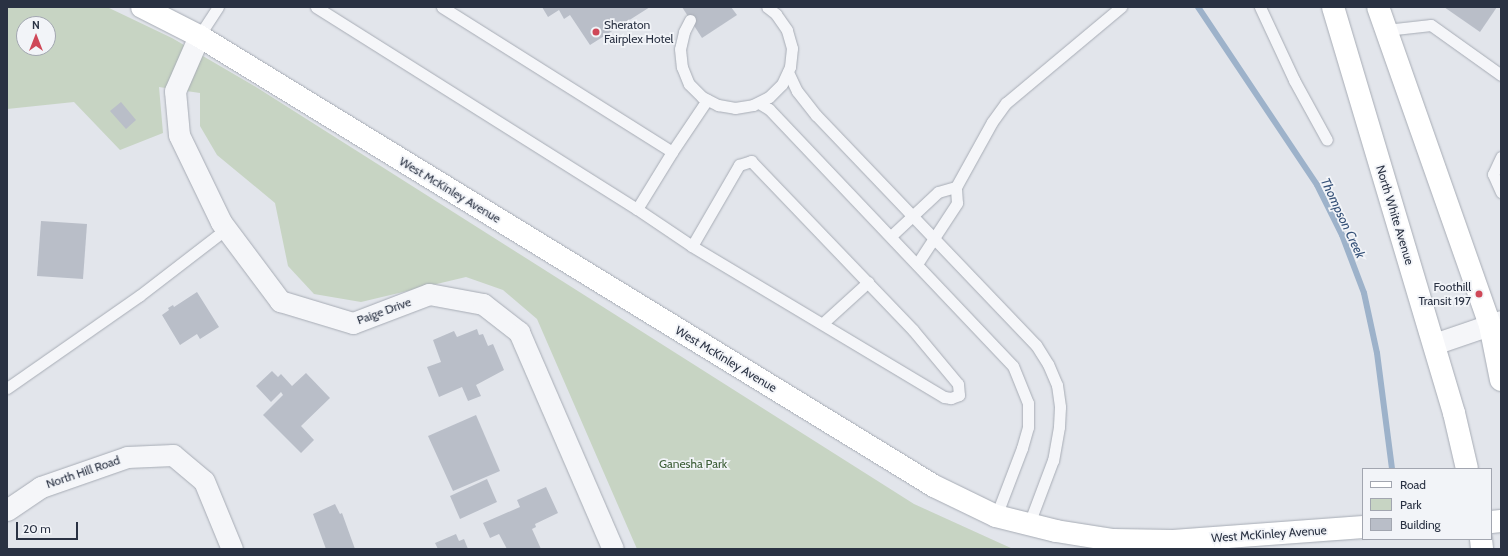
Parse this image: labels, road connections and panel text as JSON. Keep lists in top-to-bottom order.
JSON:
{
  "streets": {
    "main road": ["West McKinley Avenue", "North White Avenue"],
    "street": ["Paige Drive", "North Hill Road"]
  },
  "crossings": [
    ["West McKinley Avenue", "Paige Drive"]
  ],
  "water": ["Thompson Creek"],
  "parks": ["Ganesha Park"],
  "places": ["Sheraton Fairplex Hotel", "Foothill Transit 197"],
  "legend": ["Road", "Park", "Building"],
  "scale_bar": "20 m",
  "north": "top"
}
